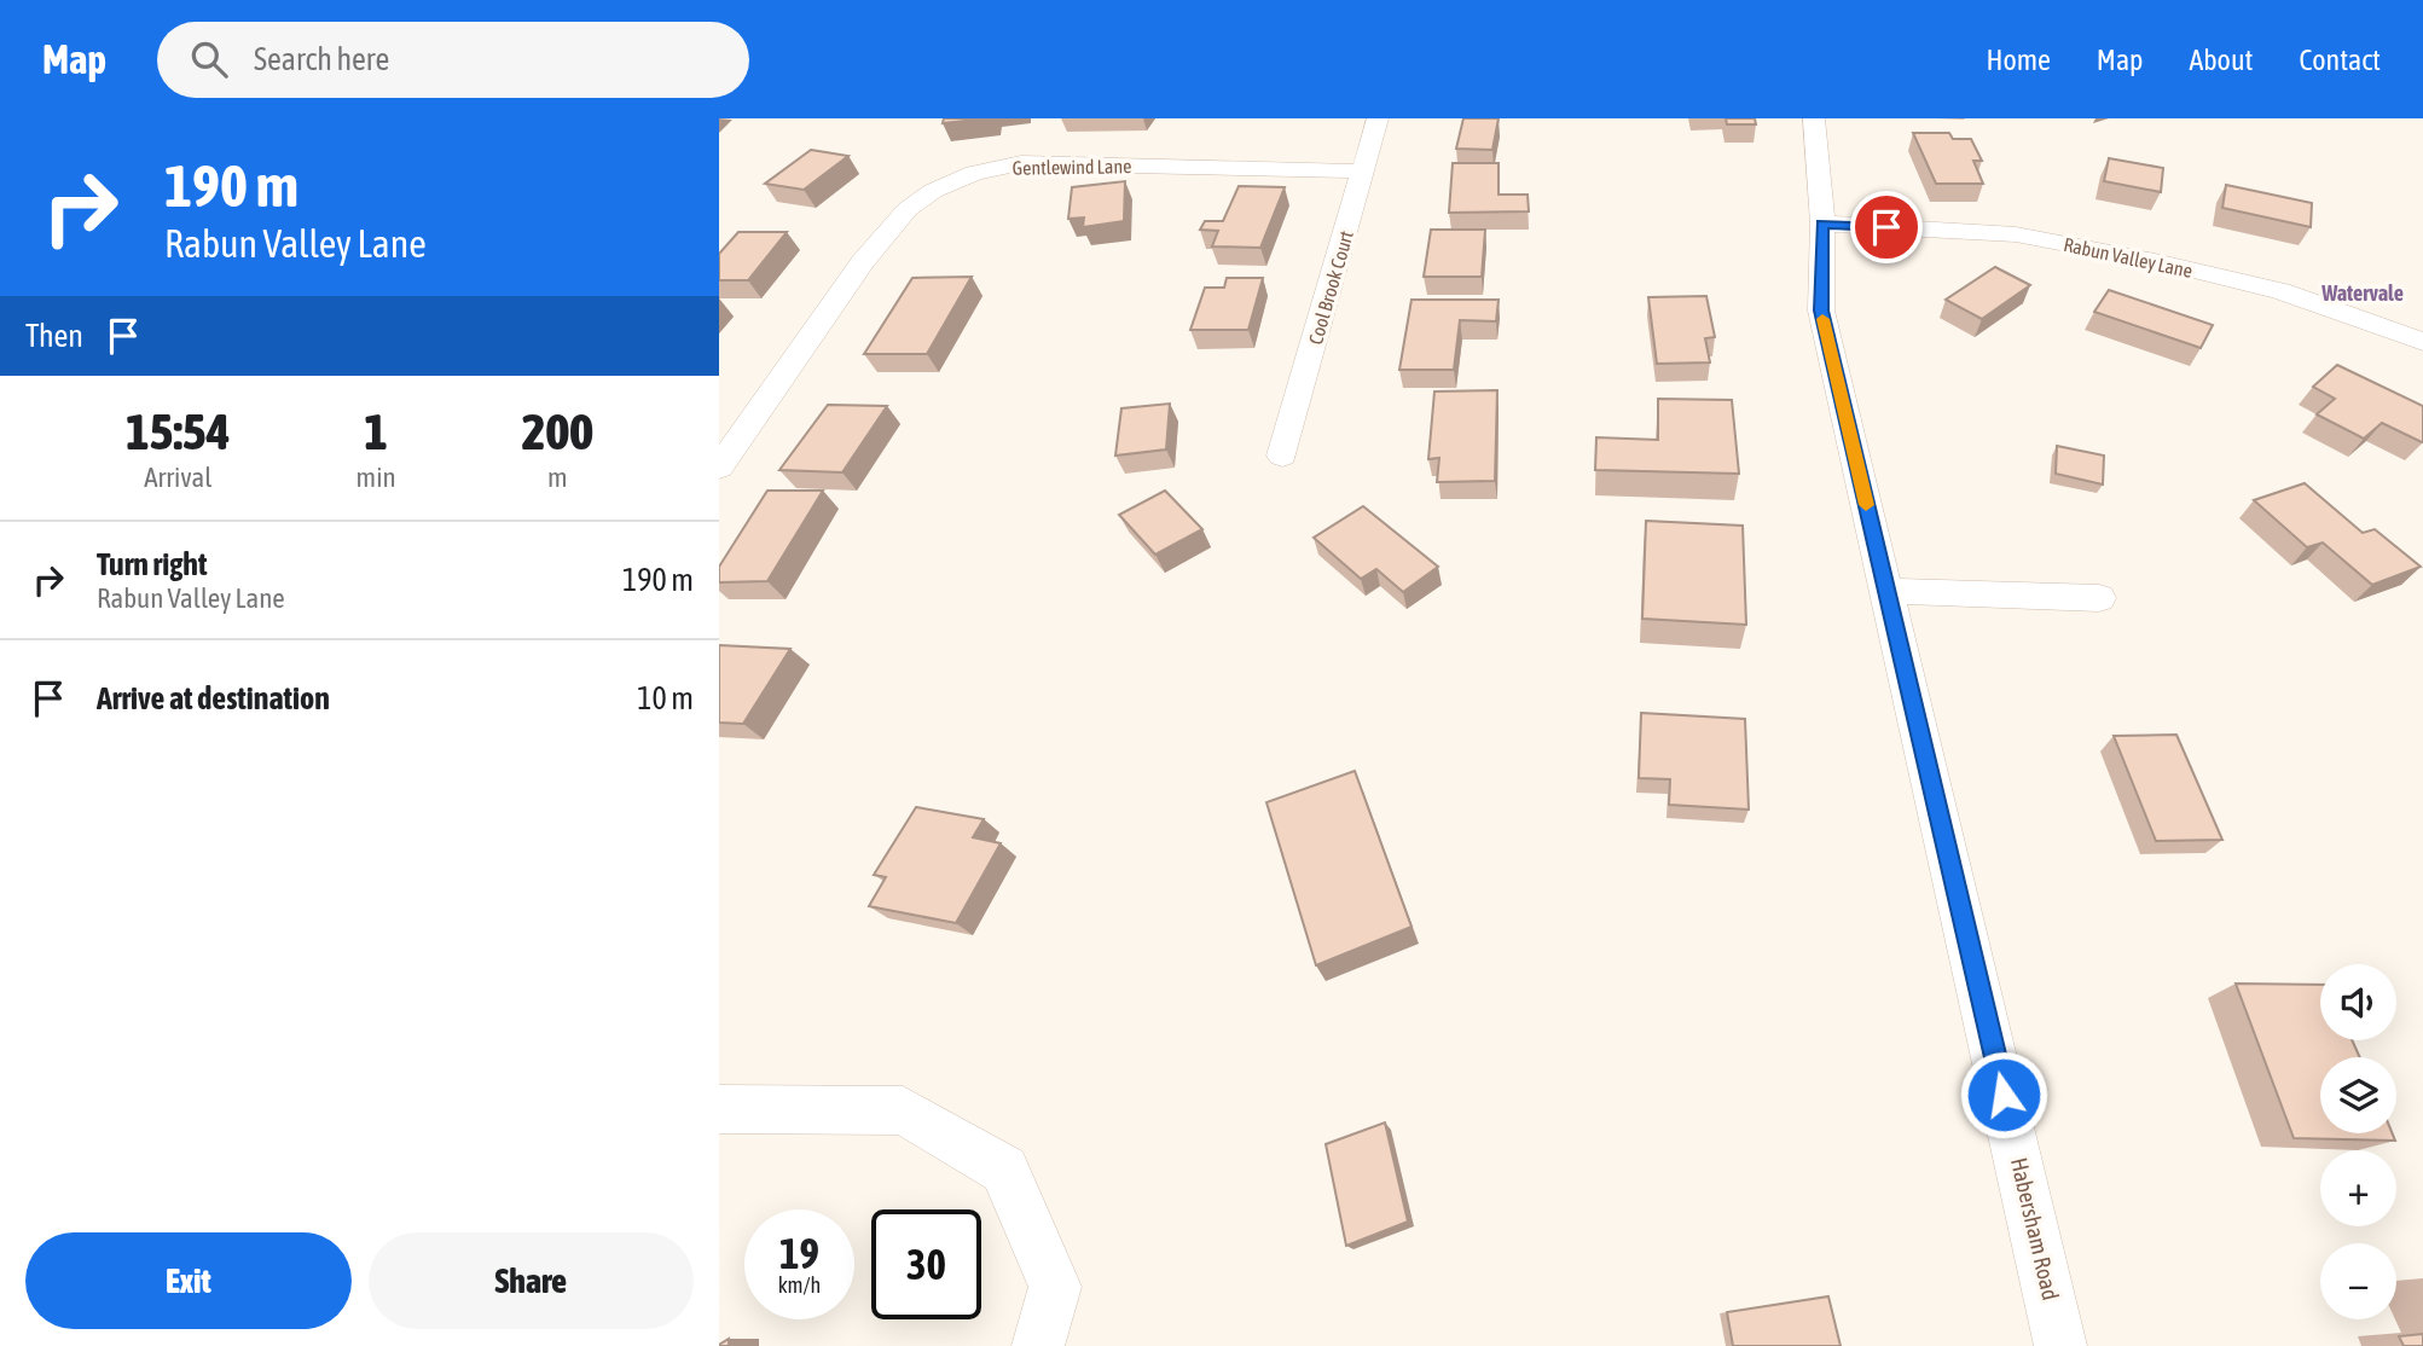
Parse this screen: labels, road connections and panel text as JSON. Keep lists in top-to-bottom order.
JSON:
{
  "streets": {
    "street": [
      "Gentlewind Lane",
      "Rabun Valley Lane",
      "Cool Brook Court",
      "Habersham Road"
    ]
  },
  "crossings": [
    ["Gentlewind Lane", "Cool Brook Court"],
    ["Rabun Valley Lane", "Habersham Road"]
  ],
  "districts": ["Watervale"],
  "page": {
    "header": "Map",
    "search": "Search here",
    "nav": [
      "Home",
      "Map",
      "About",
      "Contact"
    ],
    "turn": ["190 m", "Rabun Valley Lane"],
    "then": "Then",
    "eta": [
      "15:54",
      "Arrival",
      "1",
      "min",
      "200",
      "m"
    ],
    "list": [
      {
        "name": "Turn right",
        "note": "Rabun Valley Lane",
        "value": "190 m"
      },
      {
        "name": "Arrive at destination",
        "value": "10 m"
      }
    ],
    "map_buttons": ["+", "−"],
    "speed": "19 km/h",
    "limit": "30",
    "buttons": ["Exit", "Share"]
  }
}
